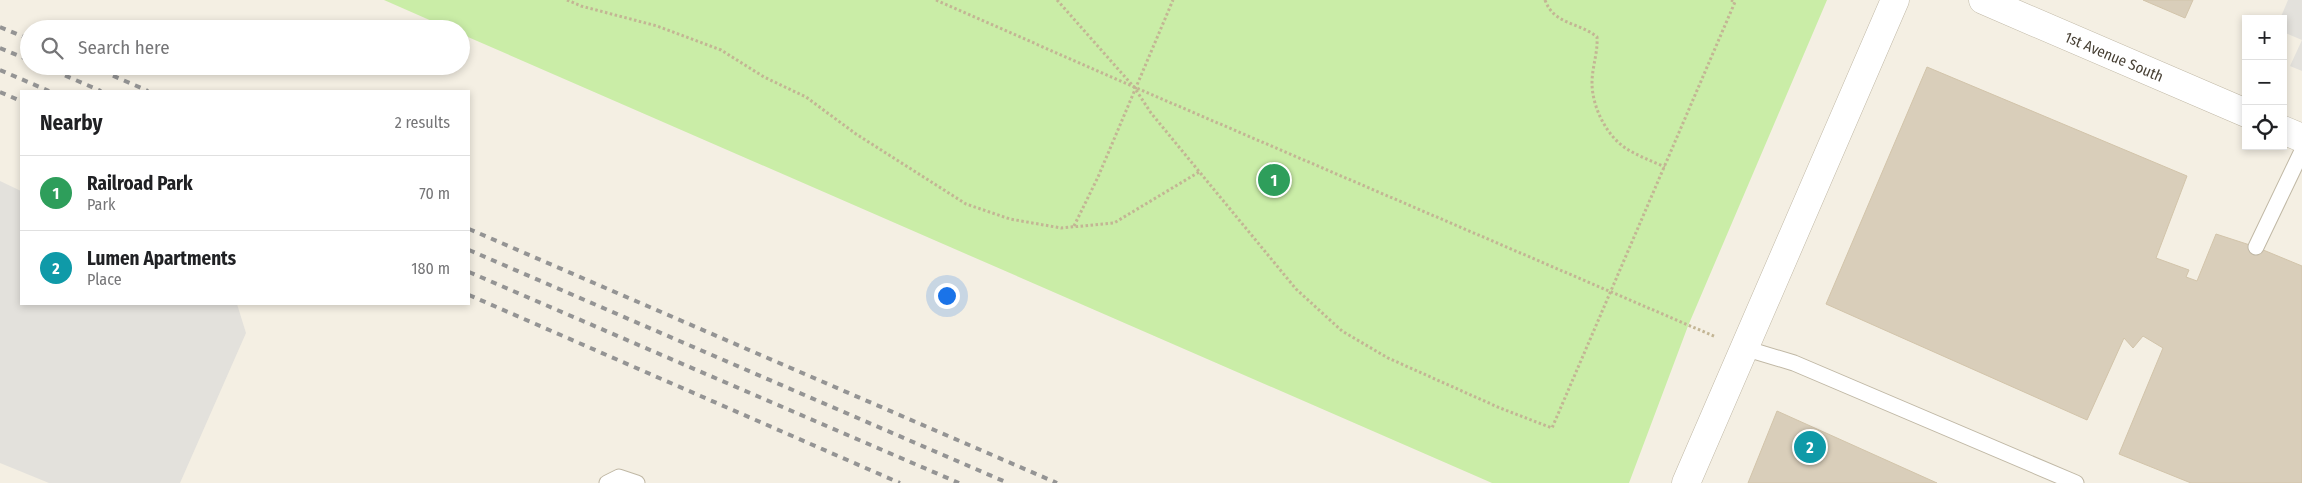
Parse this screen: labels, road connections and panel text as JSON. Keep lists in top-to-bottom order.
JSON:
{
  "streets": {
    "street": ["1st Avenue South"]
  },
  "page": {
    "map_buttons": ["+", "−"],
    "search": "Search here",
    "heading": ["Nearby", "2 results"],
    "list": [
      {
        "mark": "1",
        "name": "Railroad Park",
        "note": "Park",
        "value": "70 m"
      },
      {
        "mark": "2",
        "name": "Lumen Apartments",
        "note": "Place",
        "value": "180 m"
      }
    ],
    "pins": ["1", "2"]
  }
}
